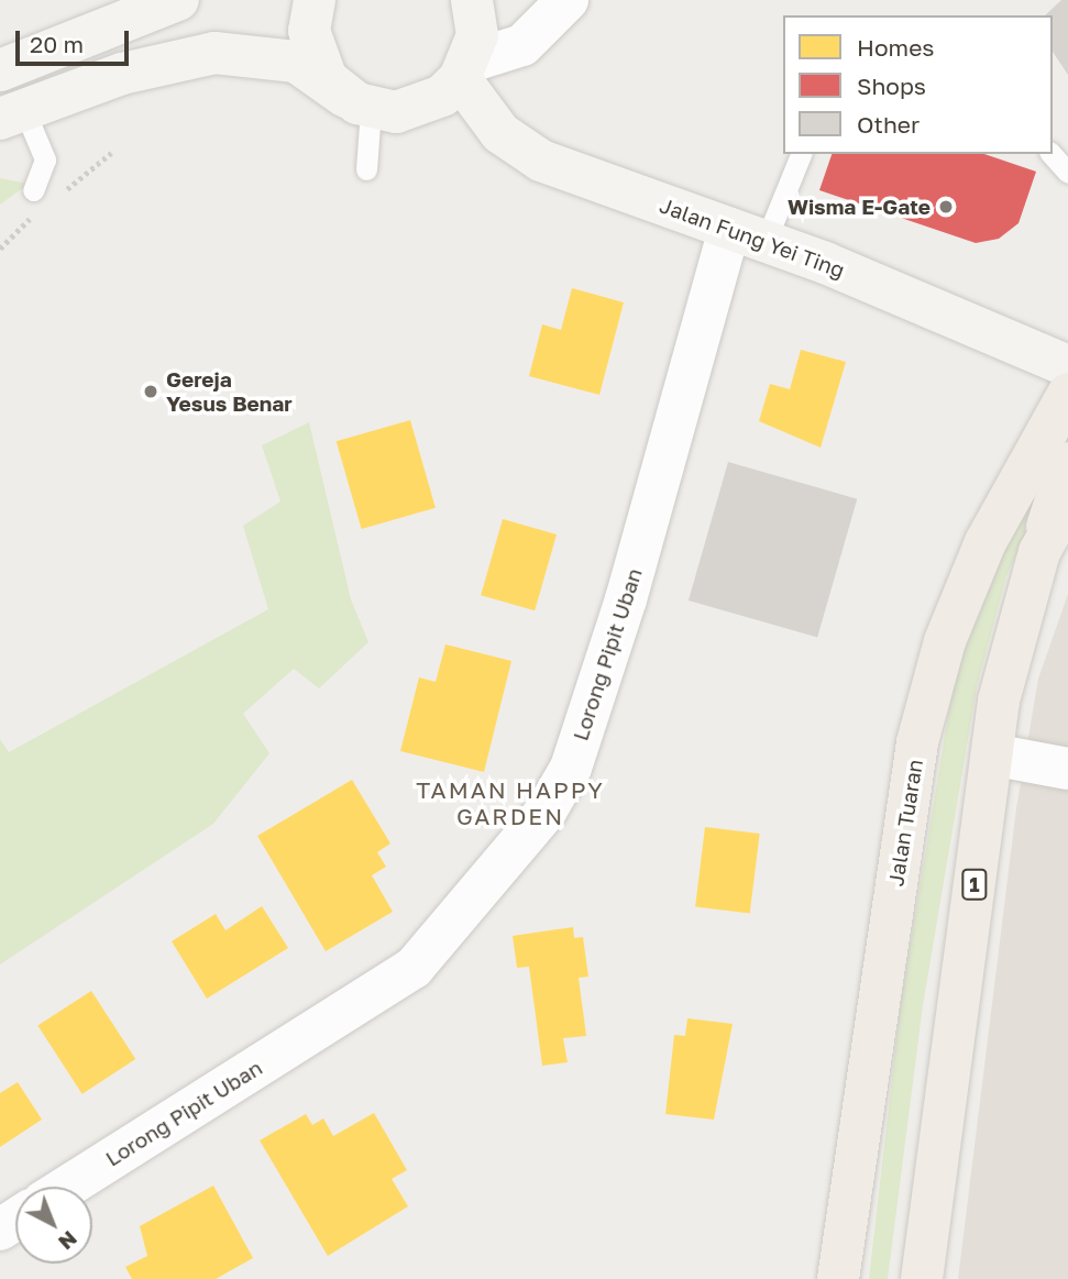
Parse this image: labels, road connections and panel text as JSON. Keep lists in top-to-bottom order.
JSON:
{
  "streets": {
    "main road": ["Jalan Tuaran", "1"],
    "street": ["Jalan Fung Yei Ting", "Lorong Pipit Uban"]
  },
  "crossings": [
    ["Jalan Fung Yei Ting", "Lorong Pipit Uban"]
  ],
  "districts": ["TAMAN HAPPY GARDEN"],
  "places": ["Wisma E-Gate", "Gereja Yesus Benar"],
  "legend": ["Homes", "Shops", "Other"],
  "scale_bar": "20 m",
  "north": "bottom right"
}
